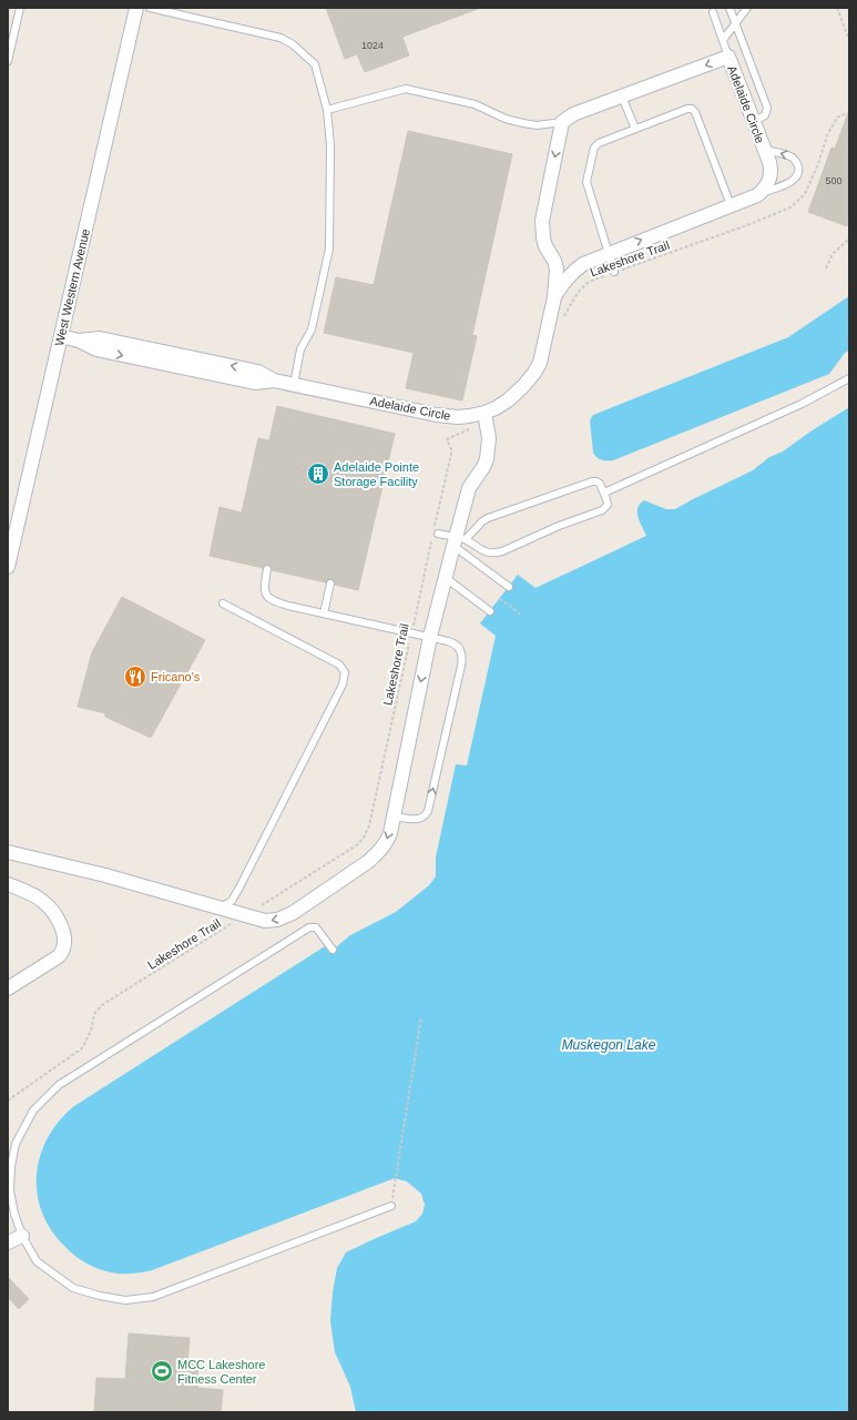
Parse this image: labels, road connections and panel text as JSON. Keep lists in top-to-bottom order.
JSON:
{
  "streets": {
    "street": ["Adelaide Circle", "West Western Avenue"],
    "path": ["Lakeshore Trail"]
  },
  "crossings": [
    ["Adelaide Circle", "West Western Avenue"]
  ],
  "water": ["Muskegon Lake"],
  "places": {
    "building": ["Adelaide Pointe Storage Facility"],
    "restaurant": ["Fricano's"],
    "sports": ["MCC Lakeshore Fitness Center"]
  },
  "house_numbers": ["1024", "500"]
}
